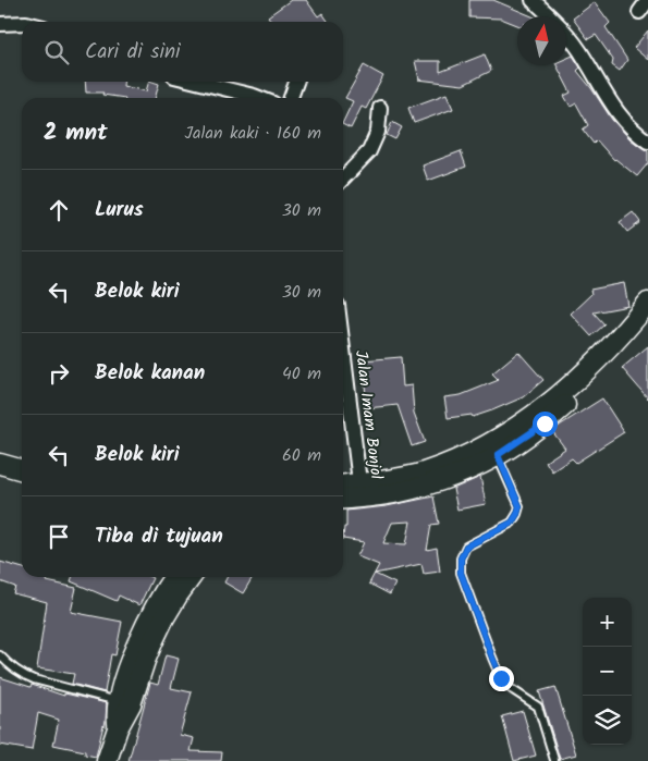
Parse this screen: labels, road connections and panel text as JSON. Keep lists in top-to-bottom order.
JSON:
{
  "streets": {
    "street": ["Jalan Imam Bonjol"]
  },
  "north": "top",
  "page": {
    "search": "Cari di sini",
    "heading": ["2 mnt", "Jalan kaki · 160 m"],
    "list": [
      ["Lurus", "30 m"],
      ["Belok kiri", "30 m"],
      ["Belok kanan", "40 m"],
      ["Belok kiri", "60 m"],
      "Tiba di tujuan"
    ],
    "map_buttons": ["+", "−"]
  }
}
